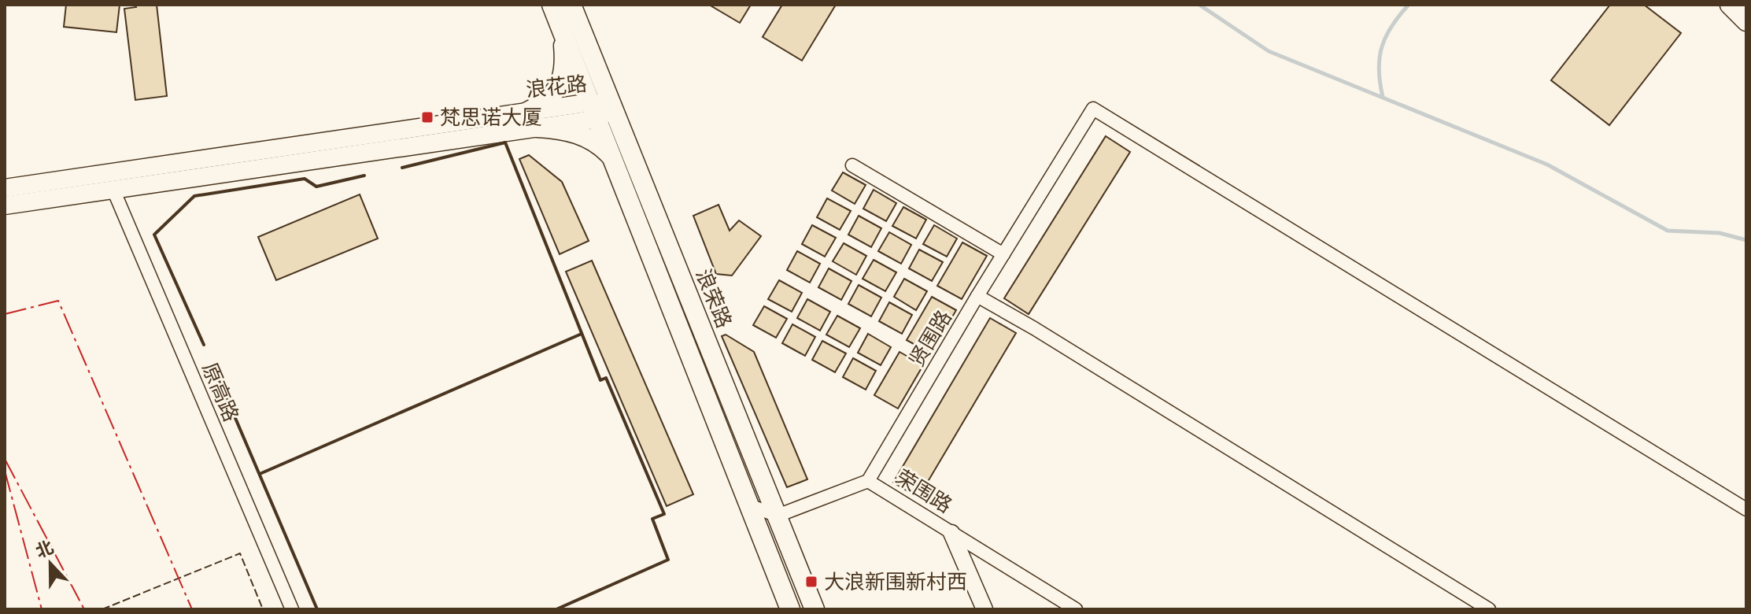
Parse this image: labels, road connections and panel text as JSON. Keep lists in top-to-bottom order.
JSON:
{
  "streets": {
    "main road": ["浪花路", "浪荣路"],
    "street": ["贤围路", "原高路", "荣围路"]
  },
  "crossings": [
    ["浪花路", "浪荣路"],
    ["浪花路", "原高路"],
    ["贤围路", "荣围路"]
  ],
  "places": {
    "transit": ["梵思诺大厦", "大浪新围新村西"]
  },
  "north": "top"
}
